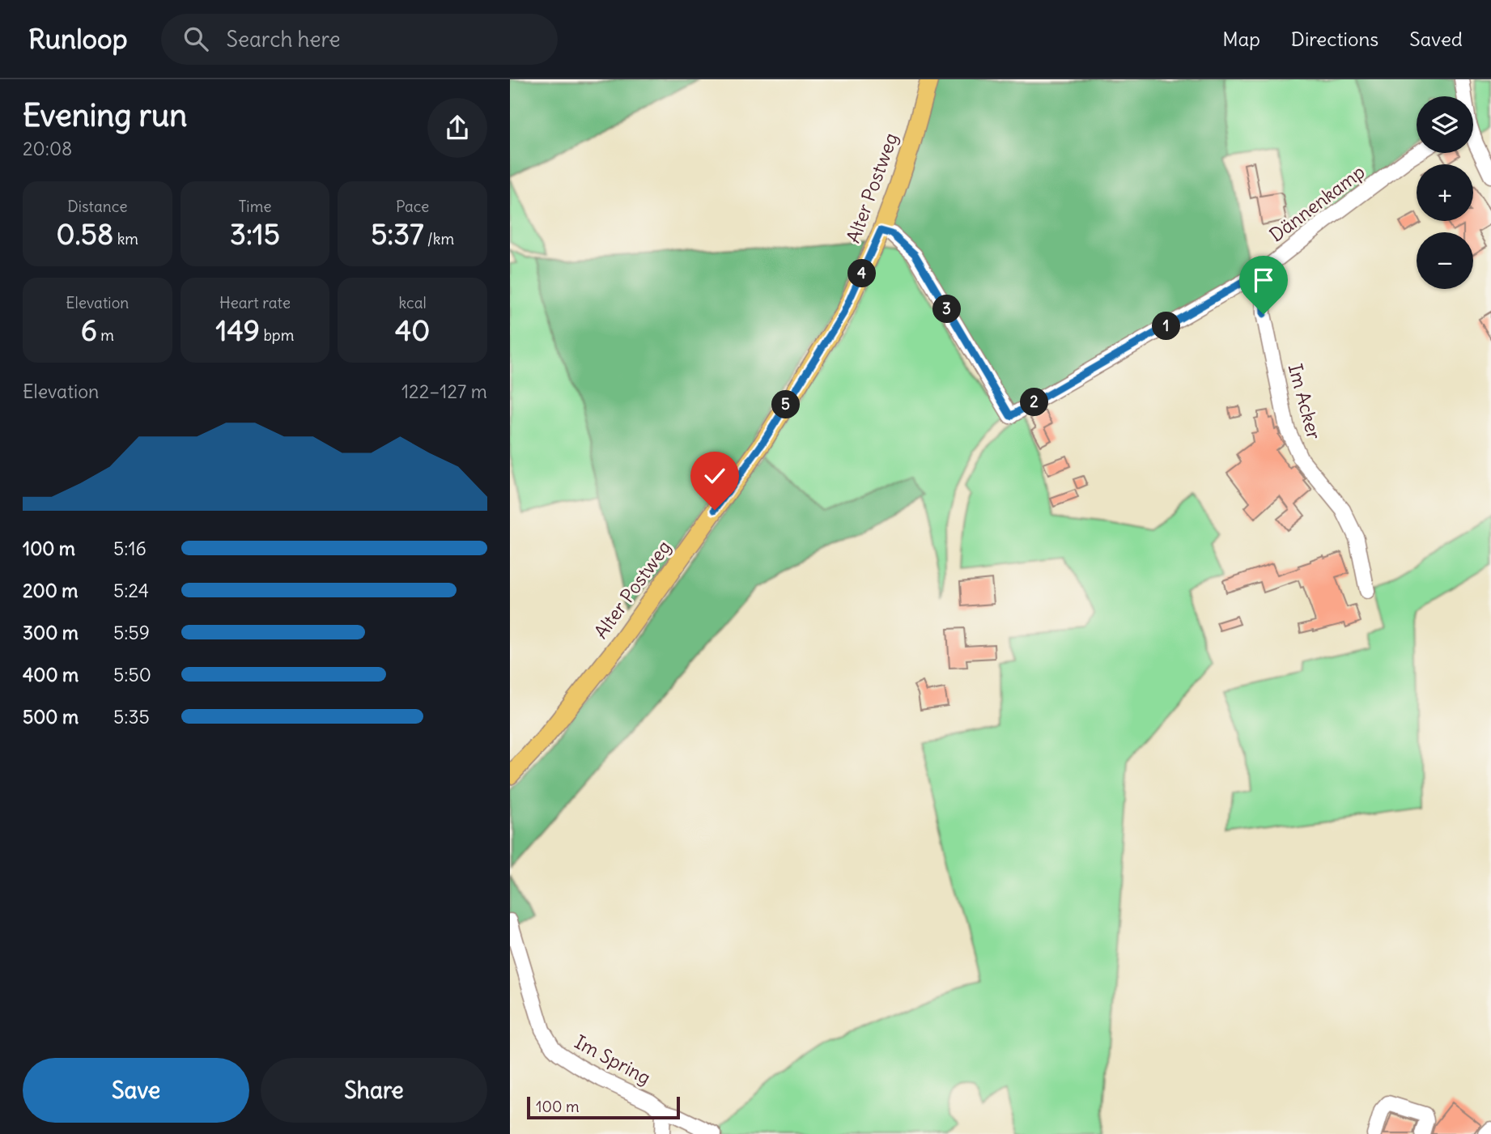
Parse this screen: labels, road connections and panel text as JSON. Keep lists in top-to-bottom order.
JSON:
{
  "streets": {
    "main road": ["Alter Postweg"],
    "street": ["Dännenkamp", "Im Acker", "Im Spring"]
  },
  "crossings": [
    ["Alter Postweg", "Dännenkamp"],
    ["Dännenkamp", "Im Acker"]
  ],
  "scale_bar": "100 m",
  "page": {
    "header": "Runloop",
    "search": "Search here",
    "nav": ["Map", "Directions", "Saved"],
    "heading": ["Evening run", "20:08"],
    "map_buttons": ["+", "−"],
    "stats": [
      ["Distance", "0.58 km"],
      ["Time", "3:15"],
      ["Pace", "5:37 /km"],
      ["Elevation", "6 m"],
      ["Heart rate", "149 bpm"],
      ["kcal", "40"]
    ],
    "pins": [
      "4",
      "3",
      "1",
      "2",
      "5"
    ],
    "chart": ["Elevation", "122–127 m"],
    "list": [
      {
        "name": "100 m",
        "note": "5:16"
      },
      {
        "name": "200 m",
        "note": "5:24"
      },
      {
        "name": "300 m",
        "note": "5:59"
      },
      {
        "name": "400 m",
        "note": "5:50"
      },
      {
        "name": "500 m",
        "note": "5:35"
      }
    ],
    "buttons": ["Save", "Share"],
    "scale": "100 m"
  }
}
